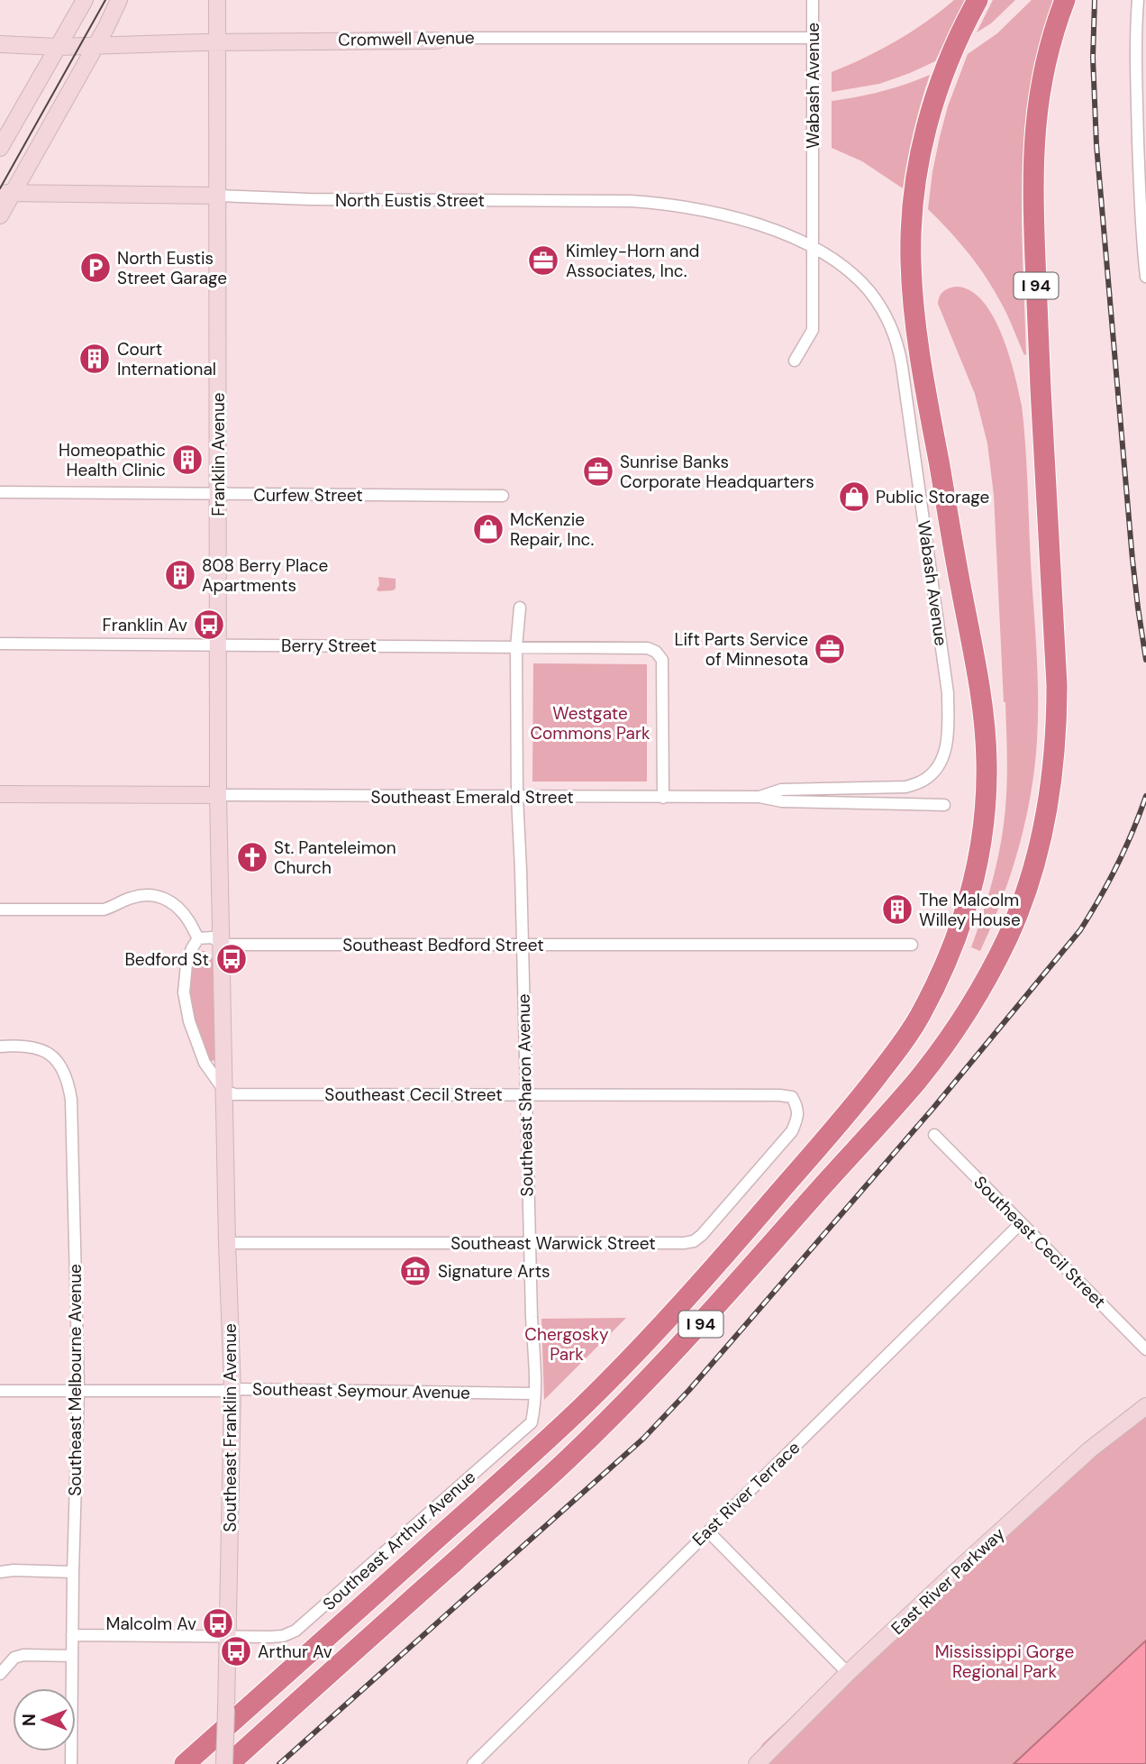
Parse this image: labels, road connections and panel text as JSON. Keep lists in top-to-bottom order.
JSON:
{
  "streets": {
    "highway": ["I 94"],
    "street": [
      "Cromwell Avenue",
      "Wabash Avenue",
      "North Eustis Street",
      "Franklin Avenue",
      "Curfew Street",
      "Berry Street",
      "Southeast Emerald Street",
      "Southeast Bedford Street",
      "Southeast Cecil Street",
      "Southeast Sharon Avenue",
      "Southeast Warwick Street",
      "Southeast Melbourne Avenue",
      "Southeast Seymour Avenue",
      "Southeast Franklin Avenue",
      "East River Terrace",
      "Southeast Arthur Avenue",
      "East River Parkway"
    ]
  },
  "crossings": [
    ["Cromwell Avenue", "Wabash Avenue"],
    ["Cromwell Avenue", "Franklin Avenue"],
    ["Wabash Avenue", "North Eustis Street"],
    ["Wabash Avenue", "Southeast Emerald Street"],
    ["North Eustis Street", "Franklin Avenue"],
    ["I 94", "Southeast Franklin Avenue"],
    ["Franklin Avenue", "Curfew Street"],
    ["Franklin Avenue", "Berry Street"],
    ["Franklin Avenue", "Southeast Emerald Street"],
    ["Franklin Avenue", "Southeast Franklin Avenue"],
    ["Berry Street", "Southeast Emerald Street"],
    ["Berry Street", "Southeast Sharon Avenue"],
    ["Southeast Emerald Street", "Southeast Sharon Avenue"],
    ["Southeast Emerald Street", "Southeast Franklin Avenue"],
    ["Southeast Bedford Street", "Southeast Sharon Avenue"],
    ["Southeast Bedford Street", "Southeast Franklin Avenue"],
    ["Southeast Cecil Street", "Southeast Sharon Avenue"],
    ["Southeast Cecil Street", "Southeast Warwick Street"],
    ["Southeast Cecil Street", "Southeast Franklin Avenue"],
    ["Southeast Cecil Street", "East River Terrace"],
    ["Southeast Sharon Avenue", "Southeast Warwick Street"],
    ["Southeast Sharon Avenue", "Southeast Seymour Avenue"],
    ["Southeast Sharon Avenue", "Southeast Arthur Avenue"],
    ["Southeast Warwick Street", "Southeast Franklin Avenue"],
    ["Southeast Melbourne Avenue", "Southeast Seymour Avenue"],
    ["Southeast Melbourne Avenue", "Southeast Arthur Avenue"],
    ["Southeast Seymour Avenue", "Southeast Franklin Avenue"],
    ["Southeast Seymour Avenue", "Southeast Arthur Avenue"],
    ["Southeast Franklin Avenue", "Southeast Arthur Avenue"]
  ],
  "parks": ["Westgate Commons Park", "Chergosky Park", "Mississippi Gorge Regional Park"],
  "places": {
    "office": ["Kimley-Horn and Associates, Inc.", "Sunrise Banks Corporate Headquarters", "Lift Parts Service of Minnesota"],
    "parking": ["North Eustis Street Garage"],
    "building": [
      "Court International",
      "Homeopathic Health Clinic",
      "808 Berry Place Apartments",
      "The Malcolm Willey House"
    ],
    "shop": ["Public Storage", "McKenzie Repair, Inc."],
    "bus stop": [
      "Franklin Av",
      "Bedford St",
      "Malcolm Av",
      "Arthur Av"
    ],
    "church": ["St. Panteleimon Church"],
    "museum": ["Signature Arts"]
  },
  "north": "left"
}
